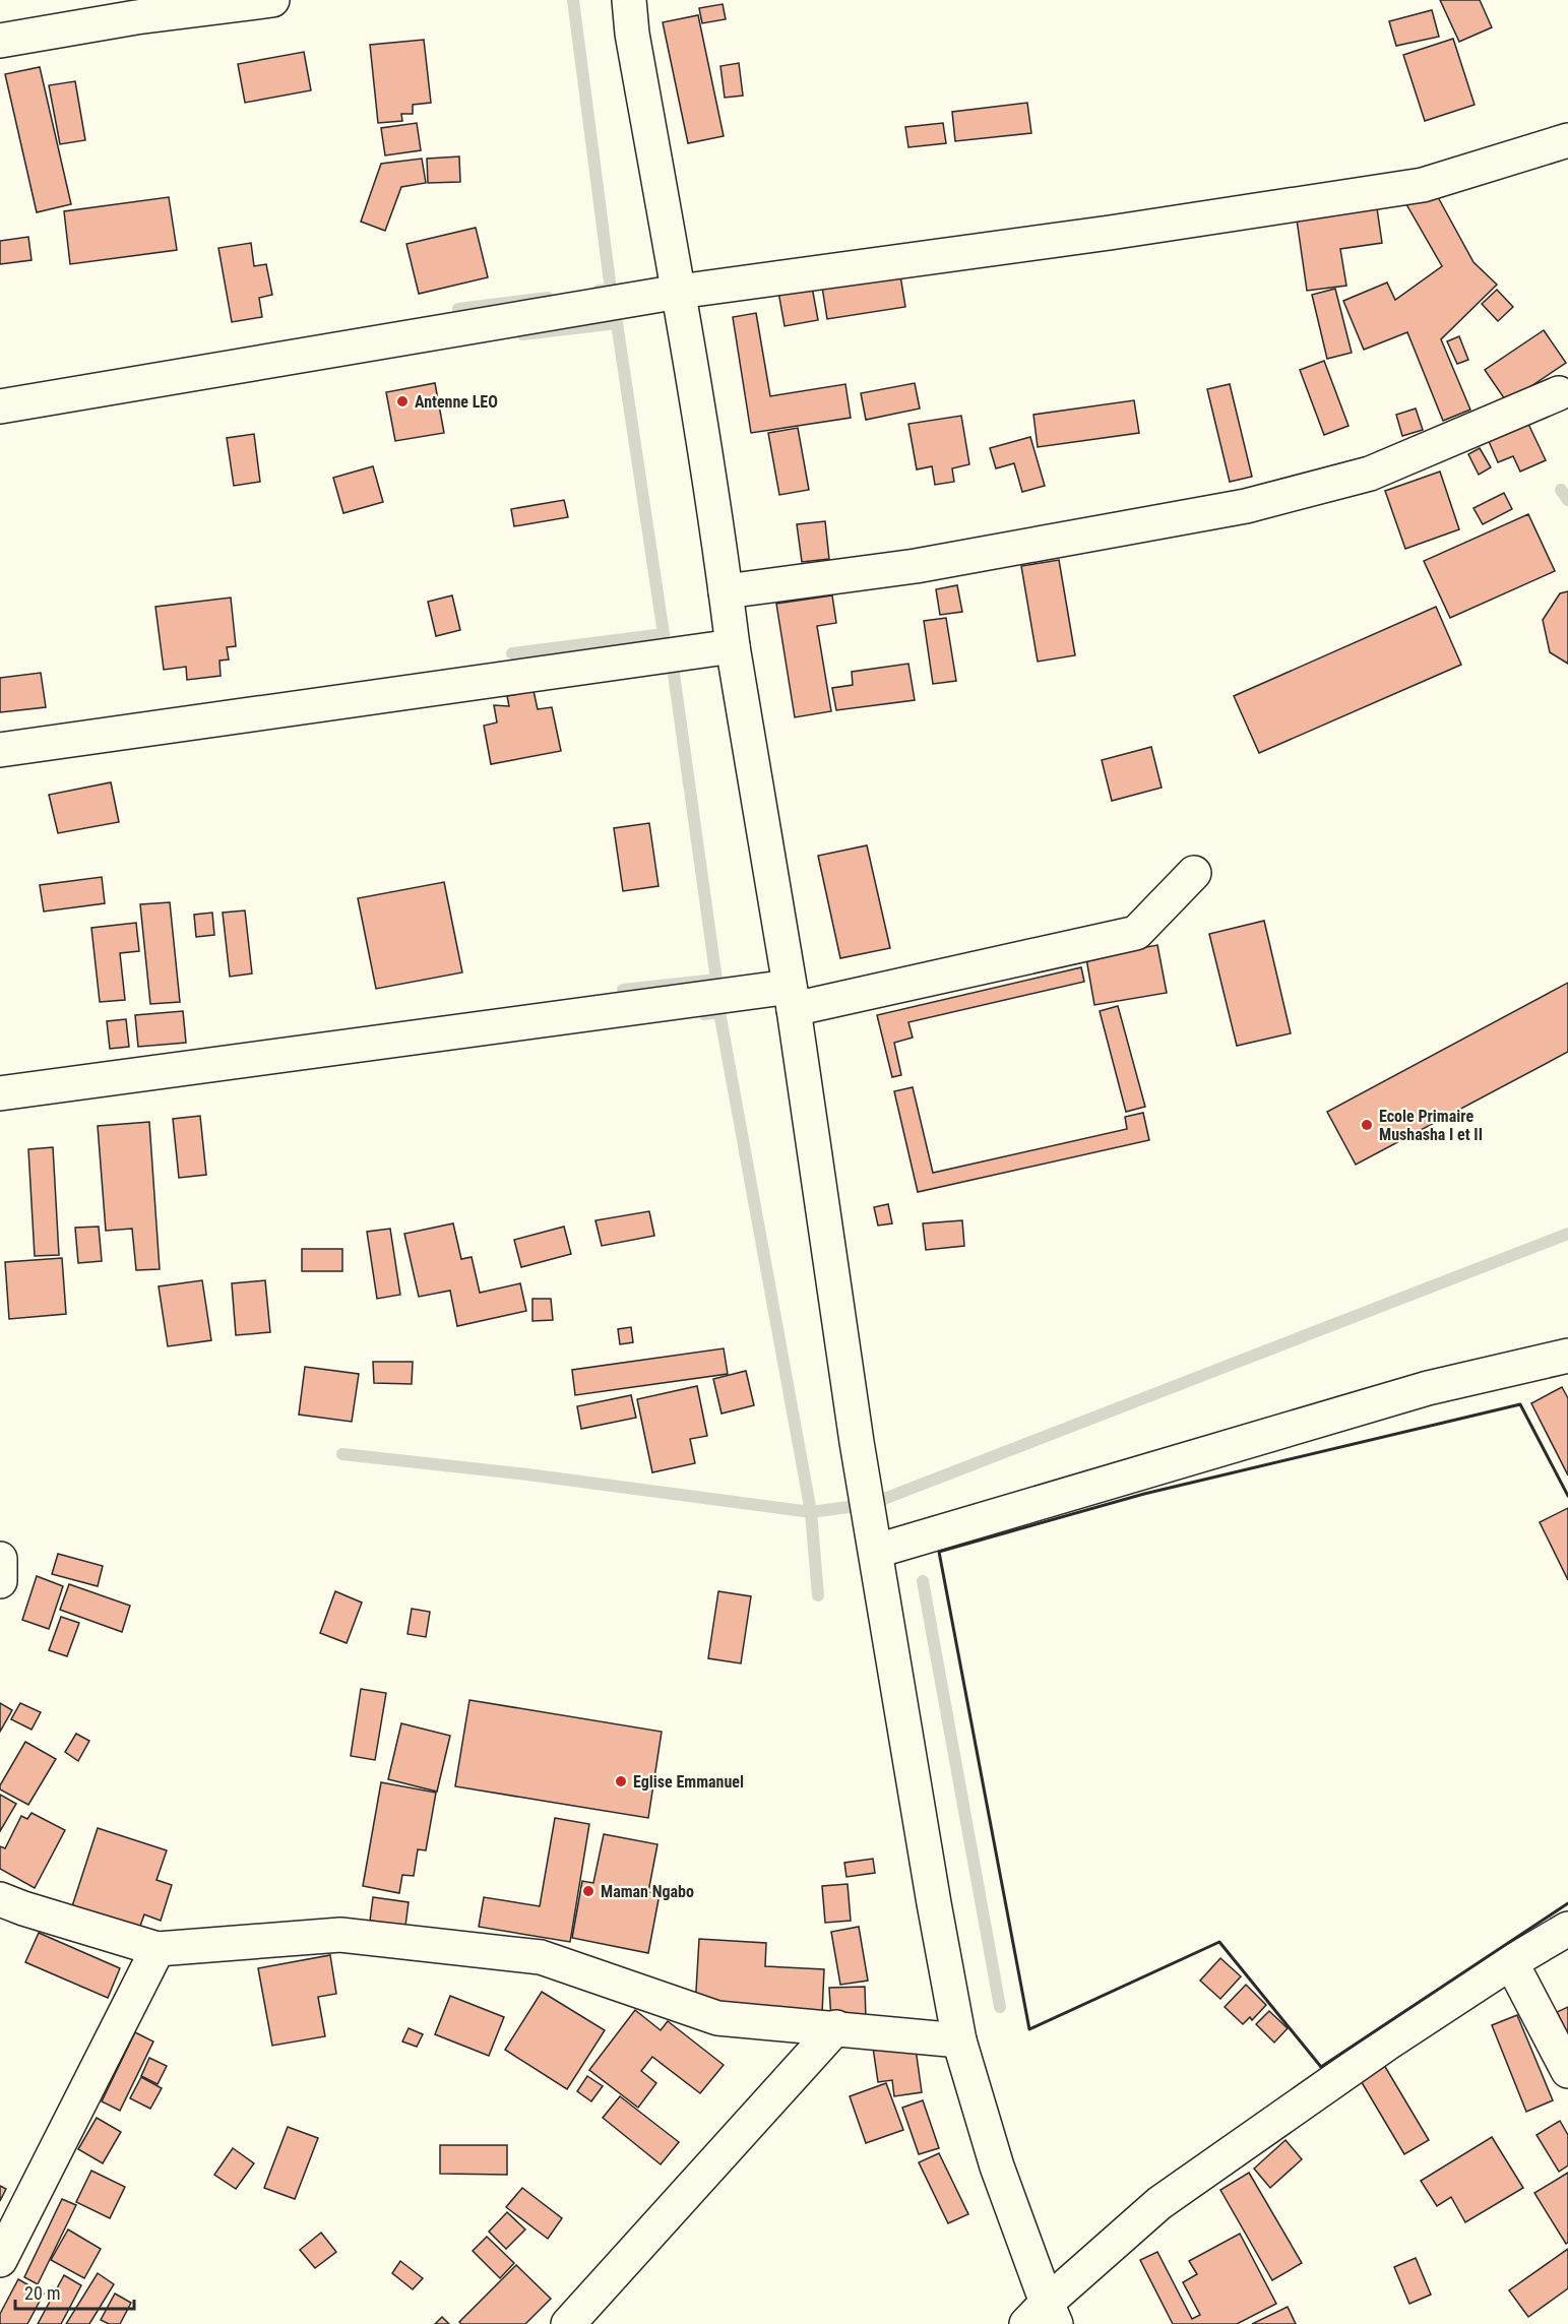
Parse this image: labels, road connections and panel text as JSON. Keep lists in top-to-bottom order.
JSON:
{
  "places": [
    "Antenne LEO",
    "Ecole Primaire Mushasha I et II",
    "Eglise Emmanuel",
    "Maman Ngabo"
  ],
  "scale_bar": "20 m"
}
